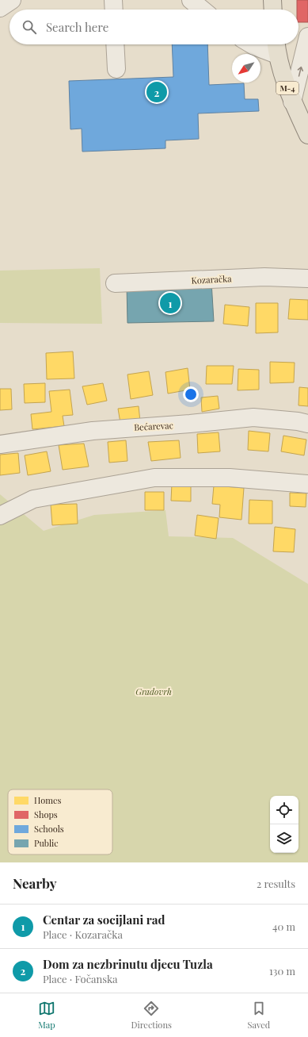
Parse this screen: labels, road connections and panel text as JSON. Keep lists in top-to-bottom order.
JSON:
{
  "streets": {
    "main road": ["M-4"],
    "street": ["Kozaračka", "Bećarevac"]
  },
  "parks": ["Gradovrh"],
  "legend": [
    "Homes",
    "Shops",
    "Schools",
    "Public"
  ],
  "north": "bottom left",
  "page": {
    "search": "Search here",
    "pins": ["2", "1"],
    "heading": ["Nearby", "2 results"],
    "list": [
      {
        "mark": "1",
        "name": "Centar za socijlani rad",
        "note": "Place · Kozaračka",
        "value": "40 m"
      },
      {
        "mark": "2",
        "name": "Dom za nezbrinutu djecu Tuzla",
        "note": "Place · Fočanska",
        "value": "130 m"
      }
    ],
    "nav": ["Map", "Directions", "Saved"]
  }
}
